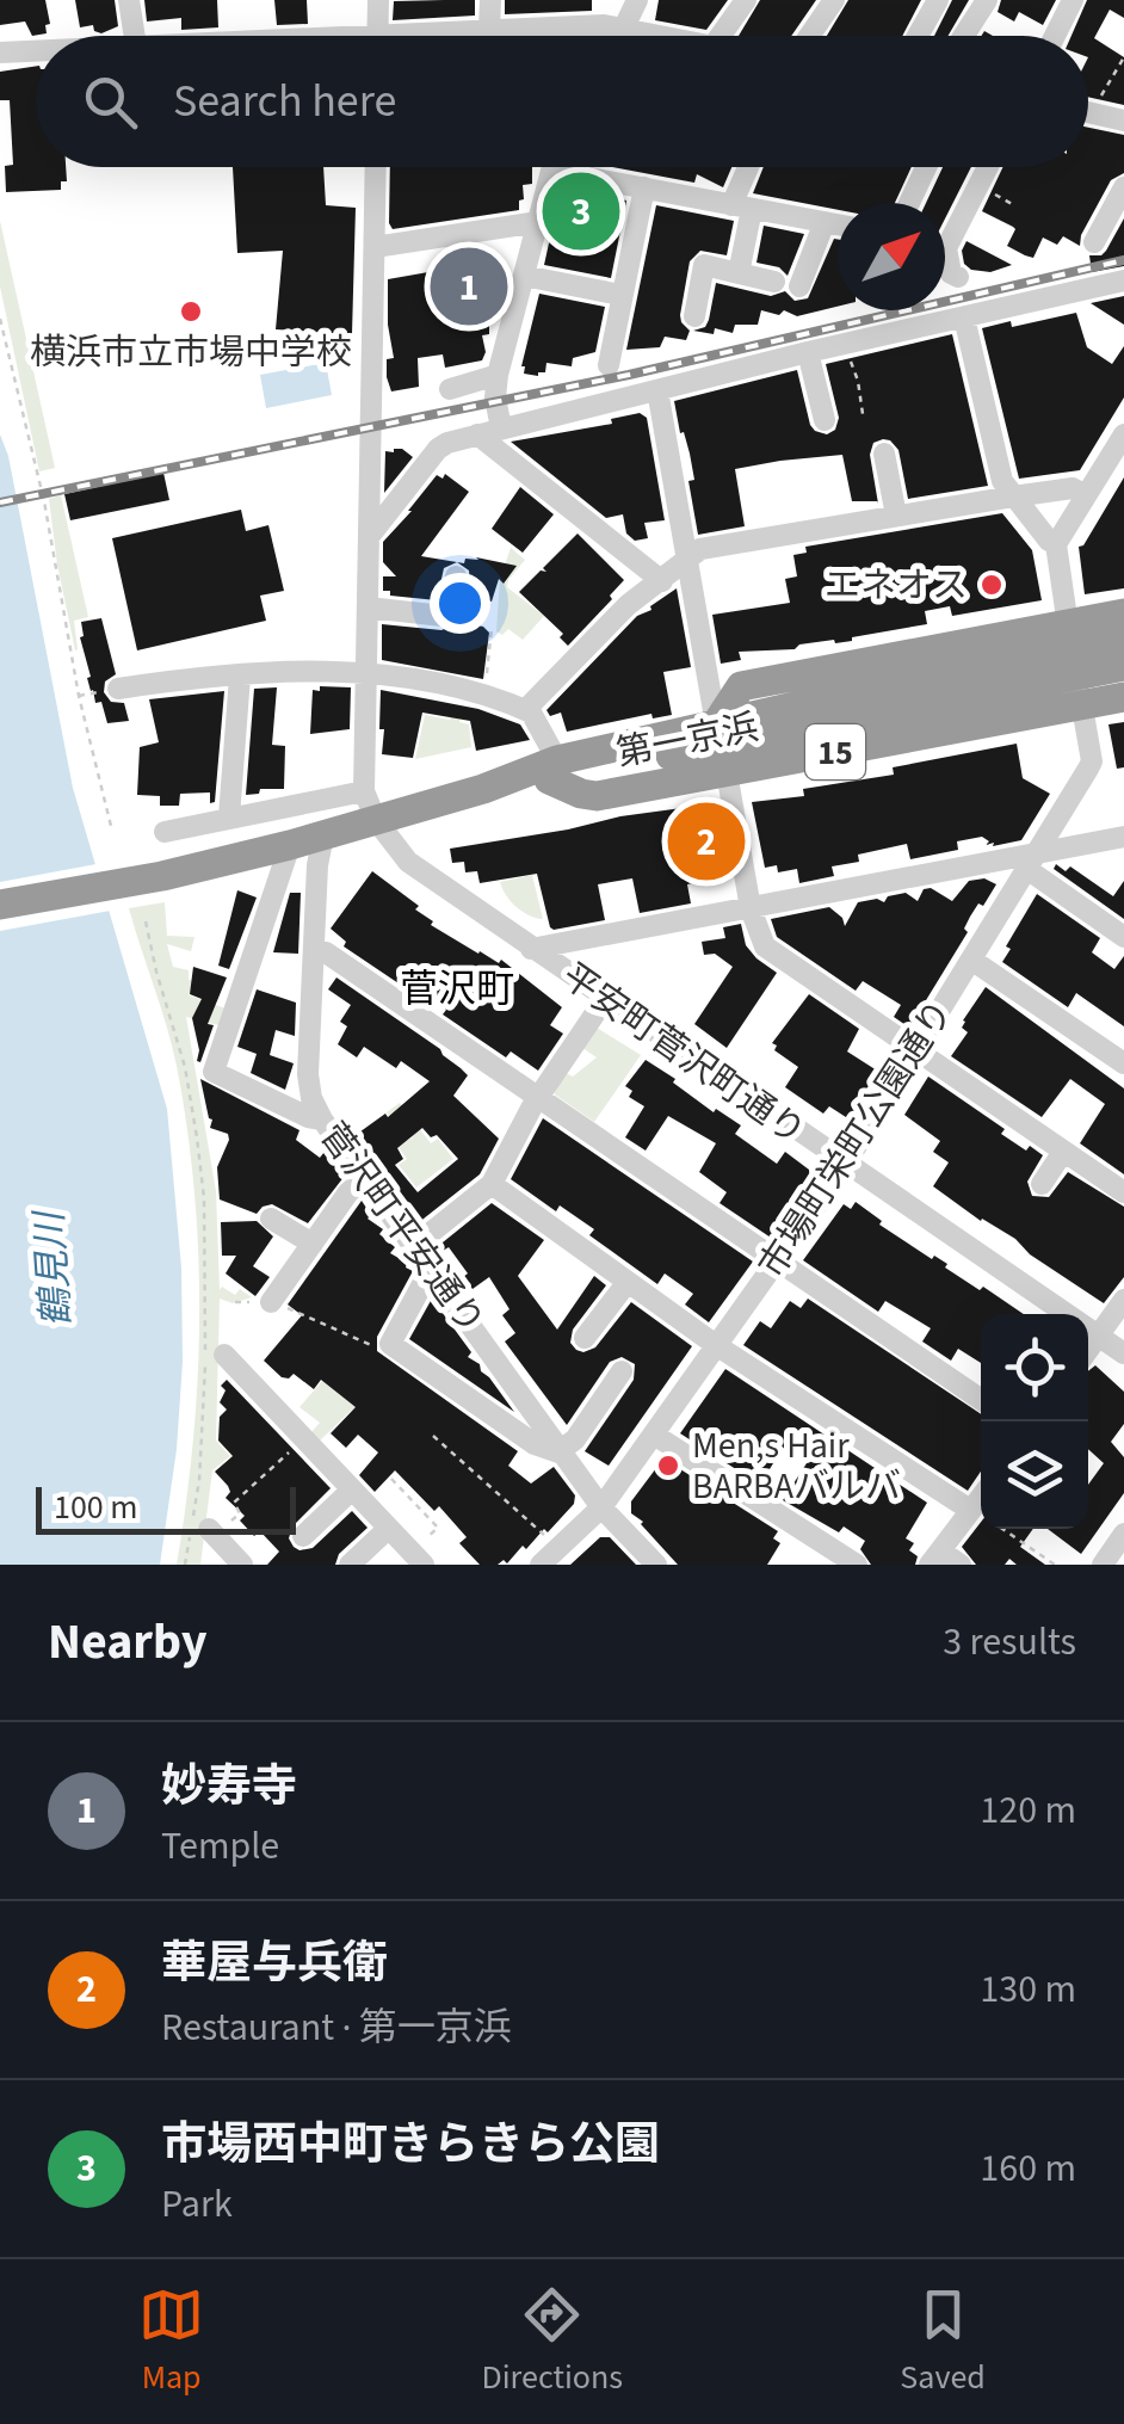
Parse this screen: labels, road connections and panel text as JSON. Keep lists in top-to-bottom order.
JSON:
{
  "streets": {
    "highway": ["第一京浜", "15"],
    "street": ["平安町菅沢町通り", "市場町栄町公園通り", "菅沢町平安通り"]
  },
  "crossings": [
    ["第一京浜", "平安町菅沢町通り"],
    ["第一京浜", "市場町栄町公園通り"],
    ["第一京浜", "菅沢町平安通り"],
    ["平安町菅沢町通り", "市場町栄町公園通り"],
    ["市場町栄町公園通り", "菅沢町平安通り"]
  ],
  "districts": ["菅沢町"],
  "water": ["鶴見川"],
  "places": ["横浜市立市場中学校", "エネオス", "Men,s Hair BARBAバルバ"],
  "scale_bar": "100 m",
  "north": "top right",
  "page": {
    "search": "Search here",
    "pins": ["3", "1", "2"],
    "scale": "100 m",
    "heading": ["Nearby", "3 results"],
    "list": [
      {
        "mark": "1",
        "name": "妙寿寺",
        "note": "Temple",
        "value": "120 m"
      },
      {
        "mark": "2",
        "name": "華屋与兵衛",
        "note": "Restaurant · 第一京浜",
        "value": "130 m"
      },
      {
        "mark": "3",
        "name": "市場西中町きらきら公園",
        "note": "Park",
        "value": "160 m"
      }
    ],
    "nav": ["Map", "Directions", "Saved"]
  }
}
